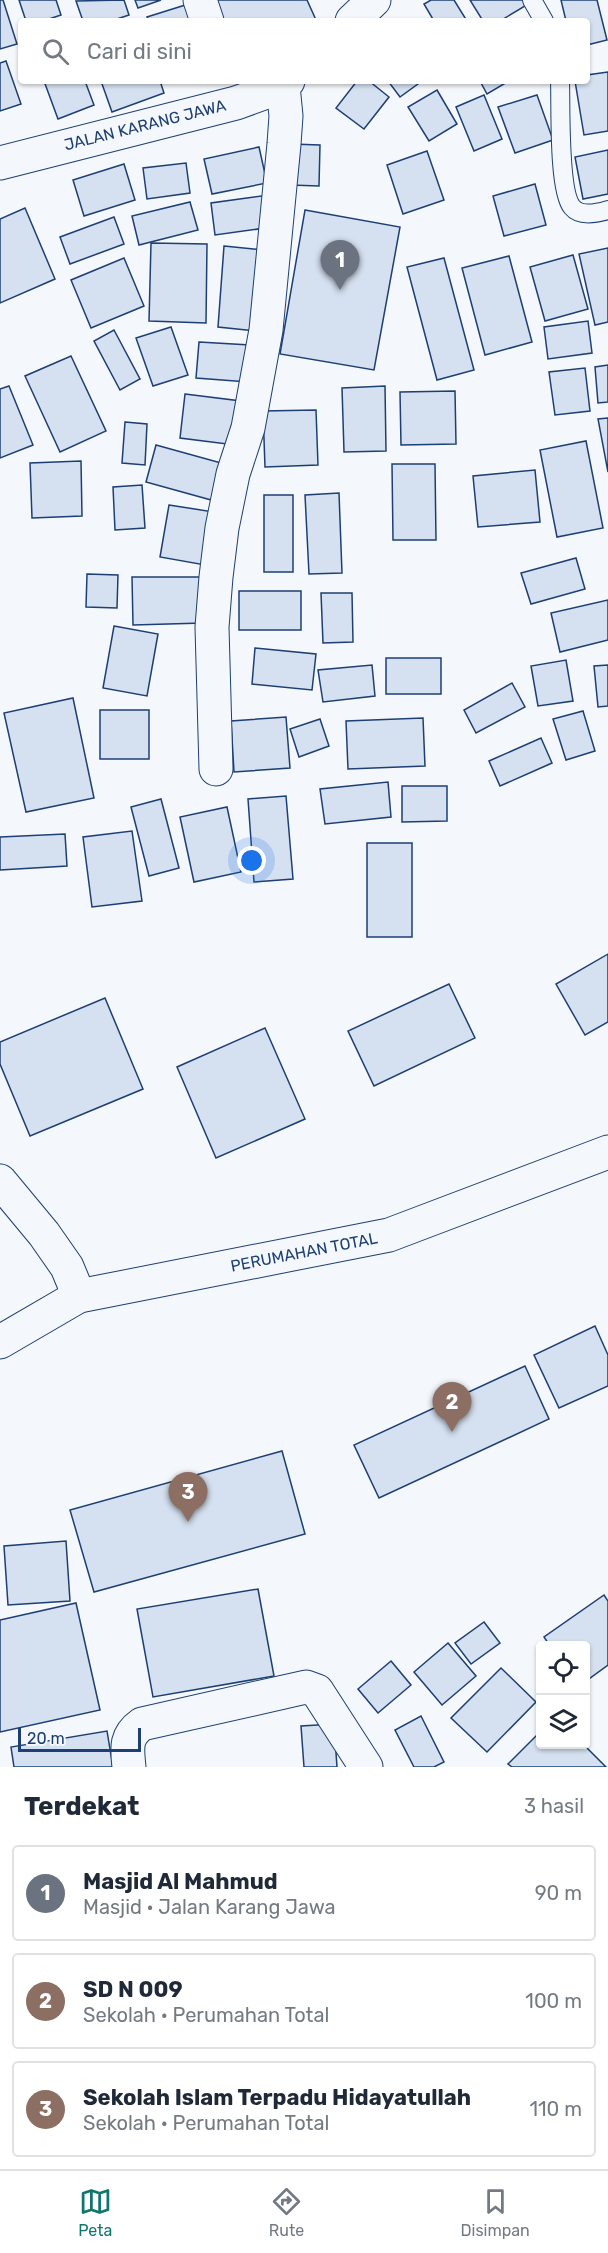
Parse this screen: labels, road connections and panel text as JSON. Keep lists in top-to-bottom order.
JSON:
{
  "streets": {
    "street": ["JALAN KARANG JAWA", "PERUMAHAN TOTAL"]
  },
  "scale_bar": "20 m",
  "page": {
    "search": "Cari di sini",
    "pins": ["1", "2", "3"],
    "scale": "20 m",
    "heading": ["Terdekat", "3 hasil"],
    "list": [
      {
        "mark": "1",
        "name": "Masjid Al Mahmud",
        "note": "Masjid · Jalan Karang Jawa",
        "value": "90 m"
      },
      {
        "mark": "2",
        "name": "SD N 009",
        "note": "Sekolah · Perumahan Total",
        "value": "100 m"
      },
      {
        "mark": "3",
        "name": "Sekolah Islam Terpadu Hidayatullah",
        "note": "Sekolah · Perumahan Total",
        "value": "110 m"
      }
    ],
    "nav": ["Peta", "Rute", "Disimpan"]
  }
}
